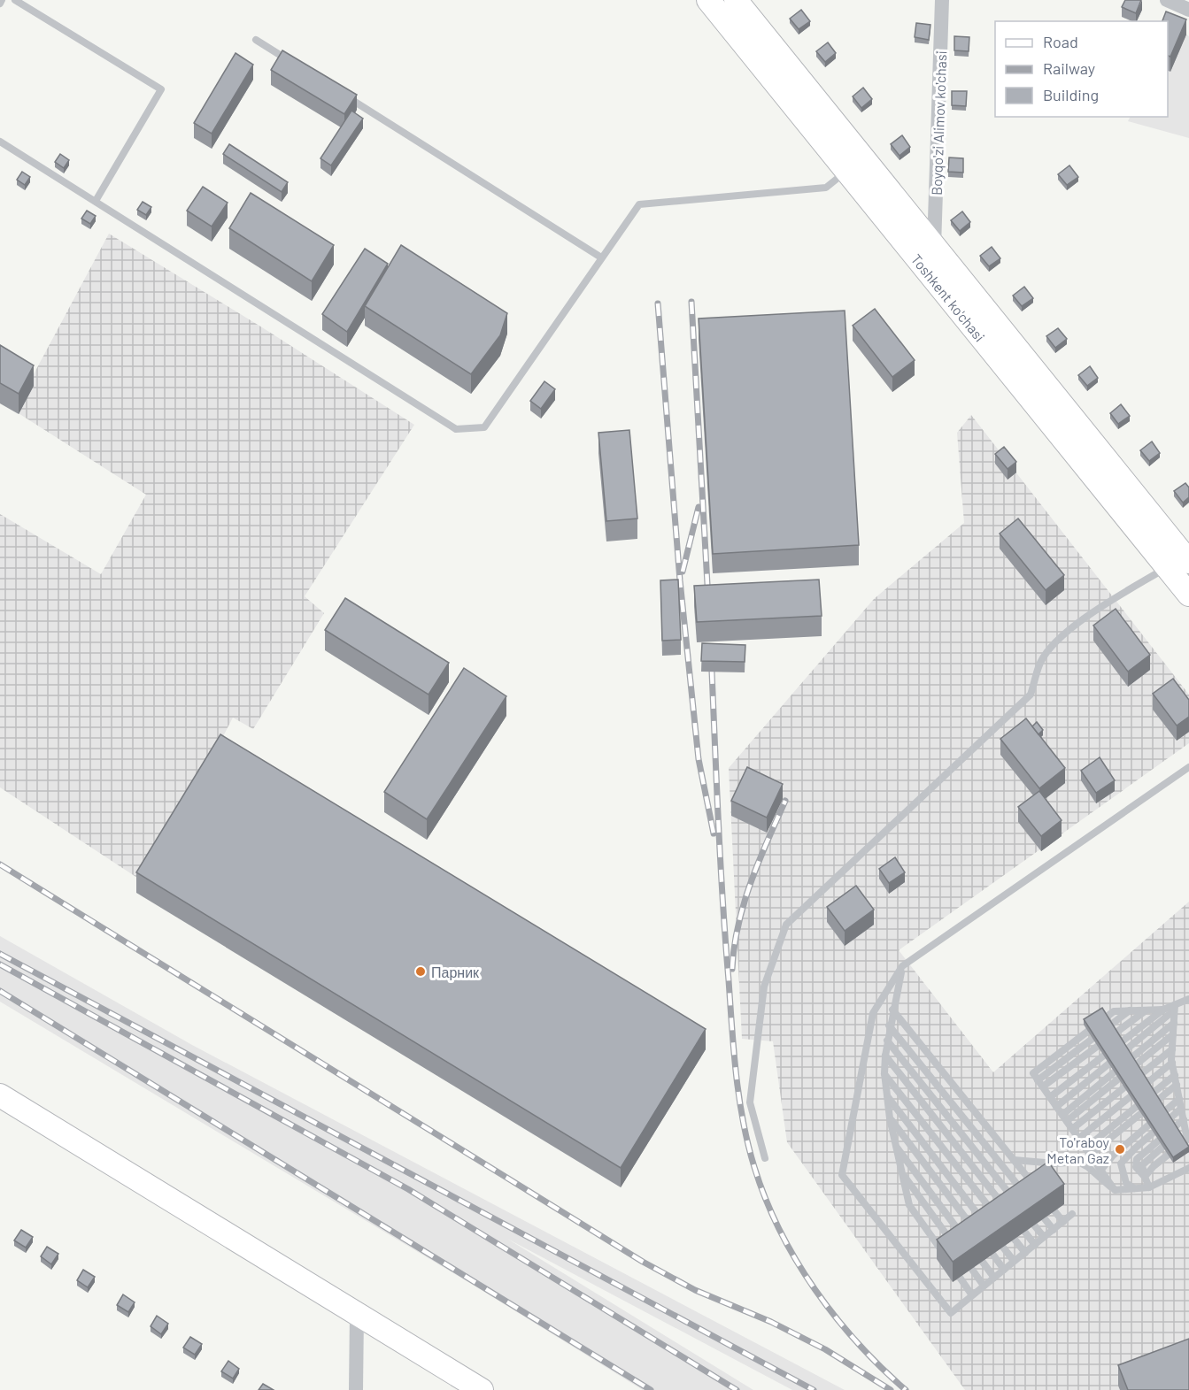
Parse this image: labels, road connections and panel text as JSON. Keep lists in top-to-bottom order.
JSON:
{
  "streets": {
    "main road": ["Toshkent ko'chasi"],
    "street": ["Boyqo'zi Alimov ko'chasi"]
  },
  "crossings": [
    ["Boyqo'zi Alimov ko'chasi", "Toshkent ko'chasi"]
  ],
  "places": ["Парник", "To'raboy Metan Gaz"],
  "legend": ["Road", "Railway", "Building"]
}
